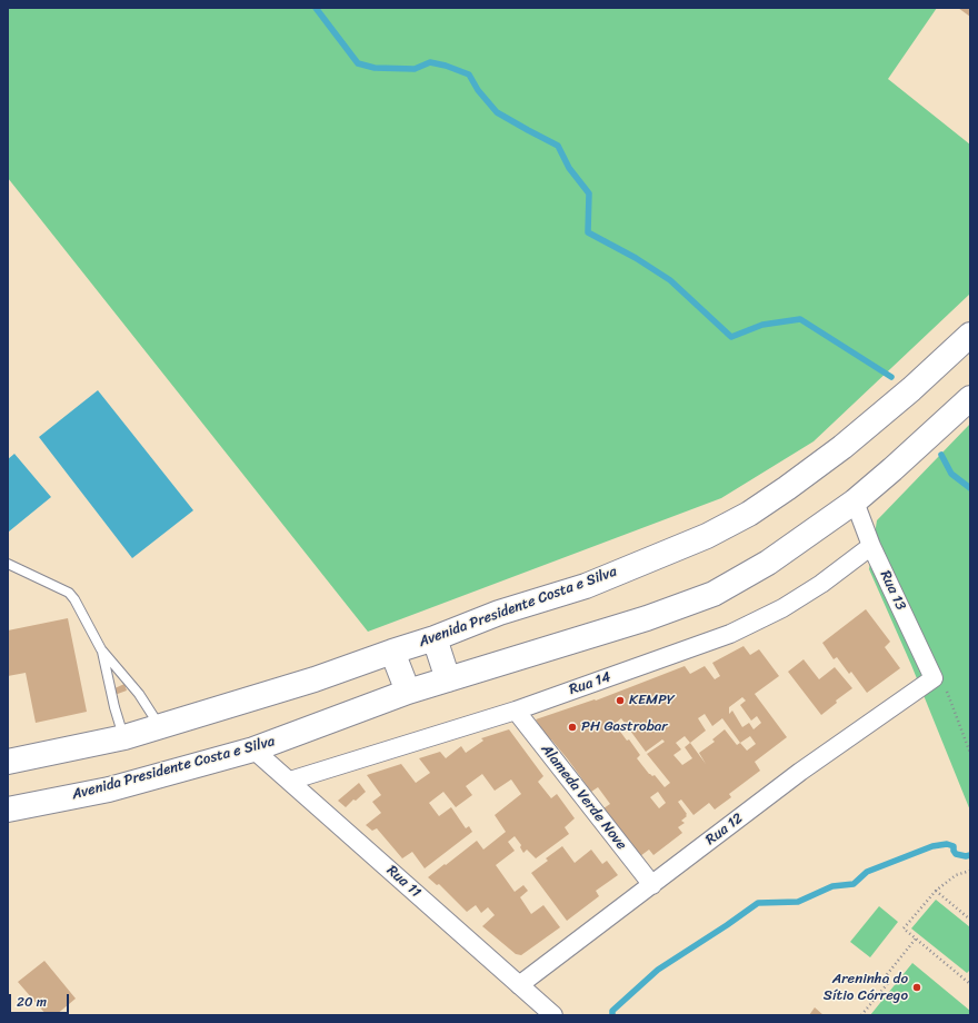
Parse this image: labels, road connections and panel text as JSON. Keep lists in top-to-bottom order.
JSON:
{
  "streets": {
    "main road": ["Avenida Presidente Costa e Silva"],
    "street": [
      "Rua 13",
      "Rua 14",
      "Alameda Verde Nove",
      "Rua 12",
      "Rua 11"
    ]
  },
  "crossings": [
    ["Rua 13", "Avenida Presidente Costa e Silva"],
    ["Rua 13", "Rua 14"],
    ["Rua 13", "Rua 12"],
    ["Avenida Presidente Costa e Silva", "Rua 11"],
    ["Rua 14", "Alameda Verde Nove"],
    ["Rua 14", "Rua 11"],
    ["Alameda Verde Nove", "Rua 12"],
    ["Rua 12", "Rua 11"]
  ],
  "places": ["KEMPY", "PH Gastrobar", "Areninha do Sítio Córrego"],
  "scale_bar": "20 m"
}
